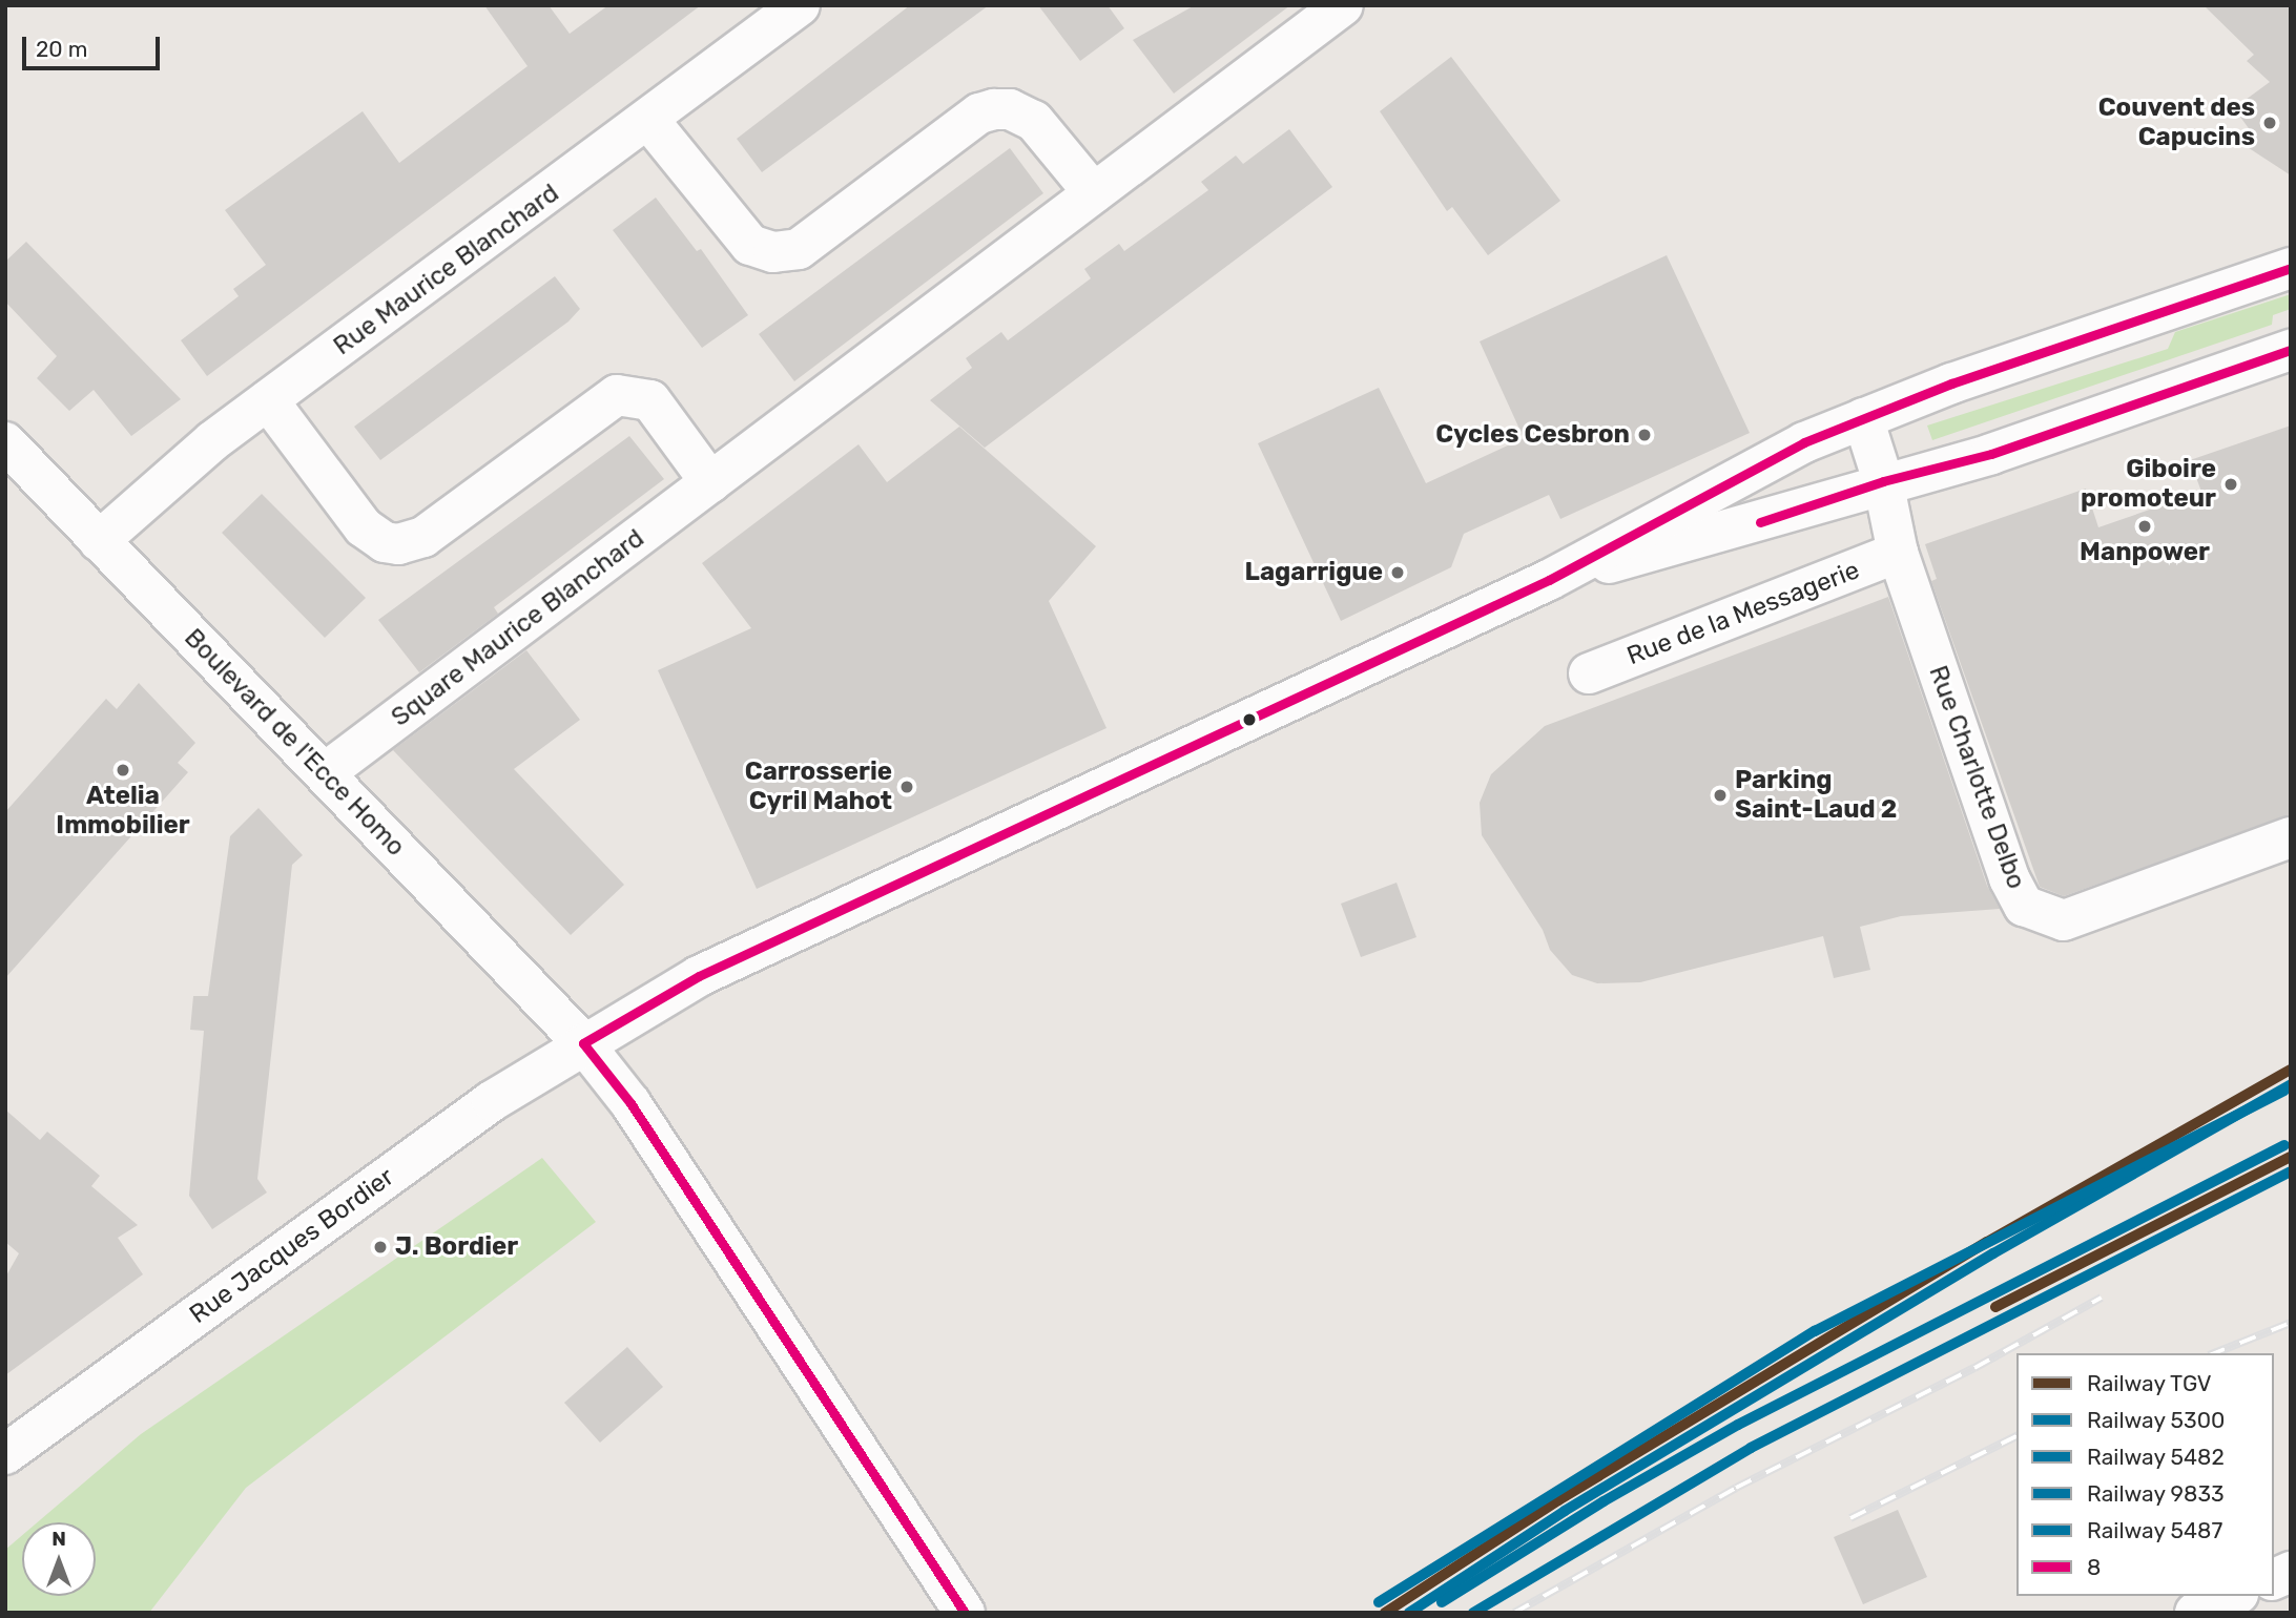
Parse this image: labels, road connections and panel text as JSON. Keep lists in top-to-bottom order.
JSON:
{
  "streets": {
    "street": [
      "Rue Maurice Blanchard",
      "Rue de la Messagerie",
      "Square Maurice Blanchard",
      "Boulevard de l'Ecce Homo",
      "Rue Charlotte Delbo",
      "Rue Jacques Bordier"
    ]
  },
  "crossings": [
    ["Rue Maurice Blanchard", "Boulevard de l'Ecce Homo"],
    ["Rue de la Messagerie", "Rue Charlotte Delbo"],
    ["Square Maurice Blanchard", "Boulevard de l'Ecce Homo"],
    ["Boulevard de l'Ecce Homo", "Rue Jacques Bordier"]
  ],
  "places": [
    "Couvent des Capucins",
    "Cycles Cesbron",
    "Giboire promoteur",
    "Manpower",
    "Lagarrigue",
    "Atelia Immobilier",
    "Carrosserie Cyril Mahot",
    "Parking Saint-Laud 2",
    "J. Bordier"
  ],
  "lines": [
    "transit line 8",
    "rail line TGV",
    "rail line 5300",
    "rail line 5482",
    "rail line 5487",
    "rail line 9833"
  ],
  "legend": [
    "Railway TGV",
    "Railway 5300",
    "Railway 5482",
    "Railway 9833",
    "Railway 5487",
    "8"
  ],
  "scale_bar": "20 m",
  "north": "top"
}
